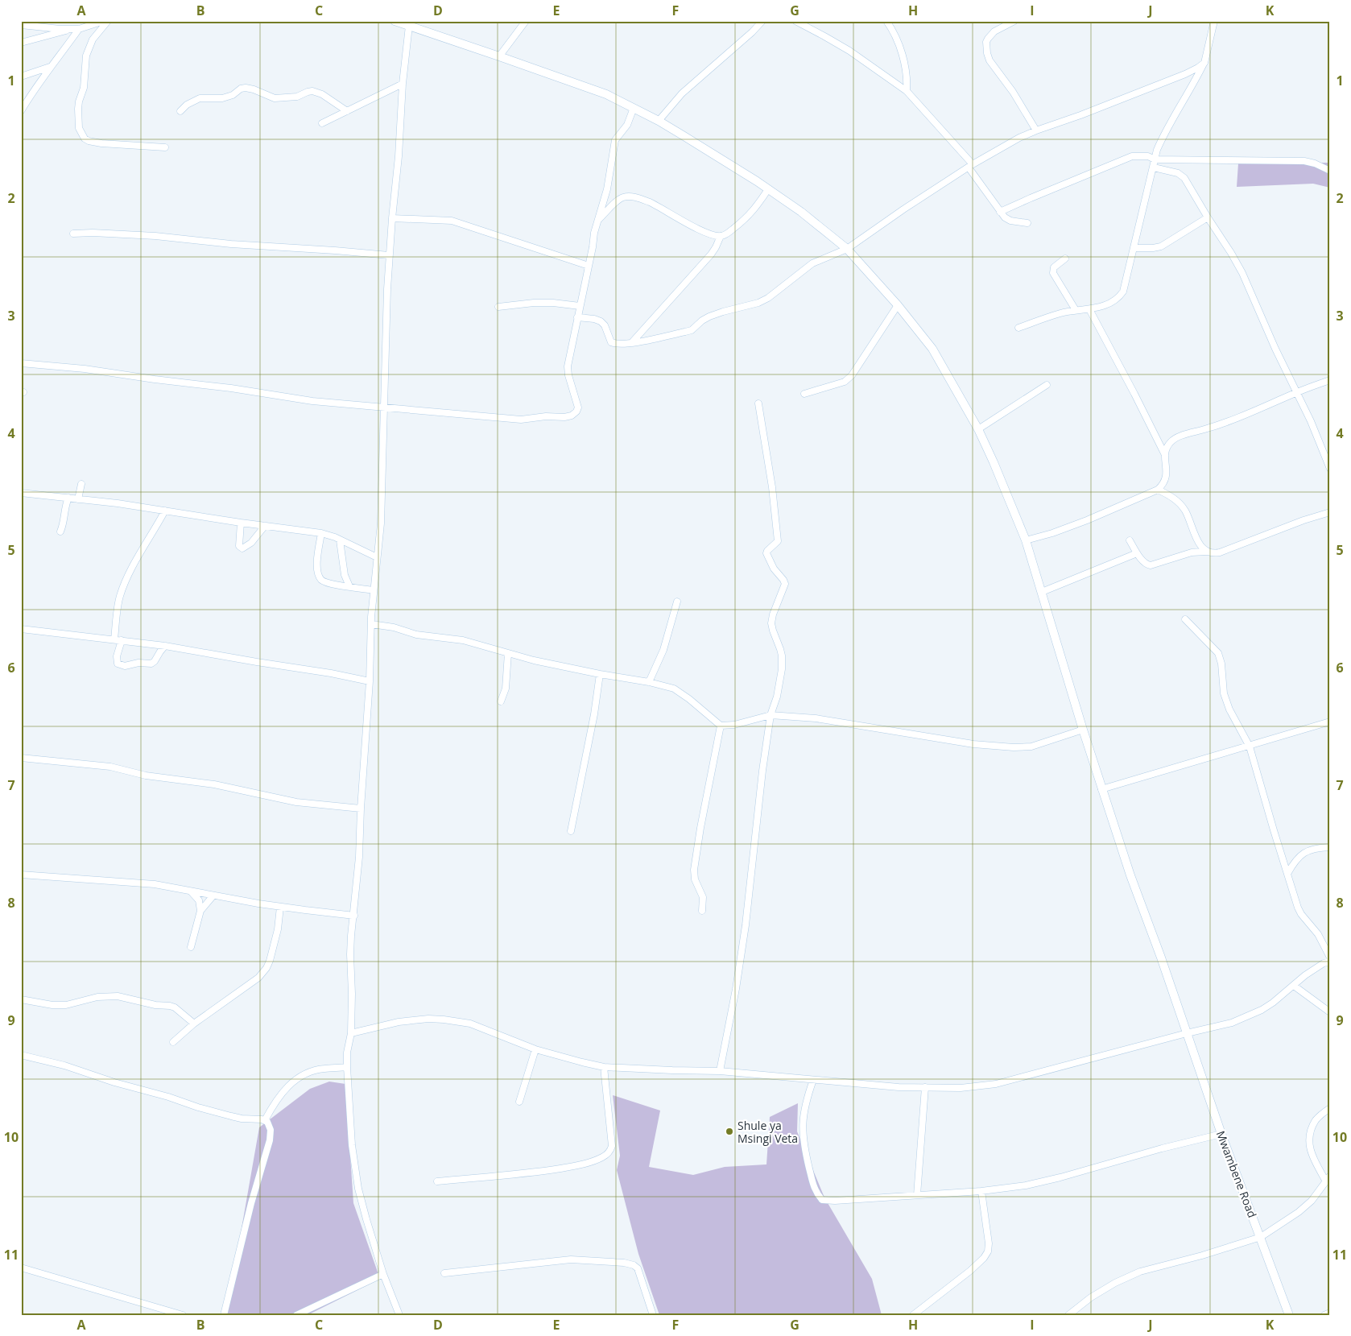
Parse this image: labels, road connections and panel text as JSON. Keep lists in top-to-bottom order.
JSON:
{
  "streets": {
    "street": ["Mwambene Road"]
  },
  "places": ["Shule ya Msingi Veta"],
  "grid": {
    "columns": [
      "A",
      "B",
      "C",
      "D",
      "E",
      "F",
      "G",
      "H",
      "I",
      "J",
      "K"
    ],
    "rows": [
      "1",
      "2",
      "3",
      "4",
      "5",
      "6",
      "7",
      "8",
      "9",
      "10",
      "11"
    ]
  }
}
